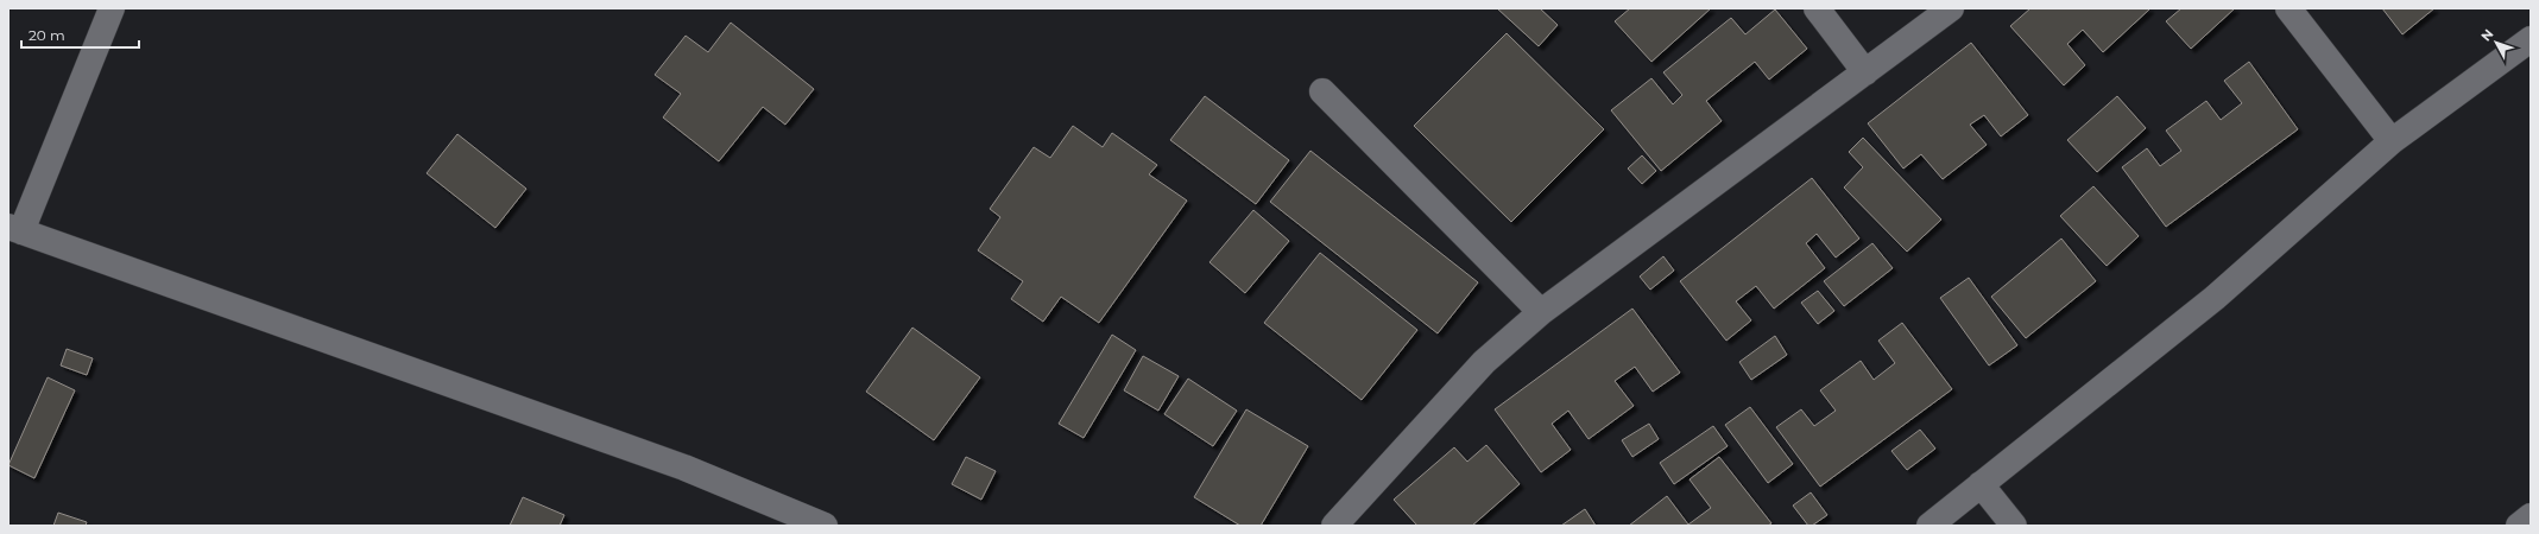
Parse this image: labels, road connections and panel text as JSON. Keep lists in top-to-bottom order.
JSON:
{
  "scale_bar": "20 m",
  "north": "top left"
}
